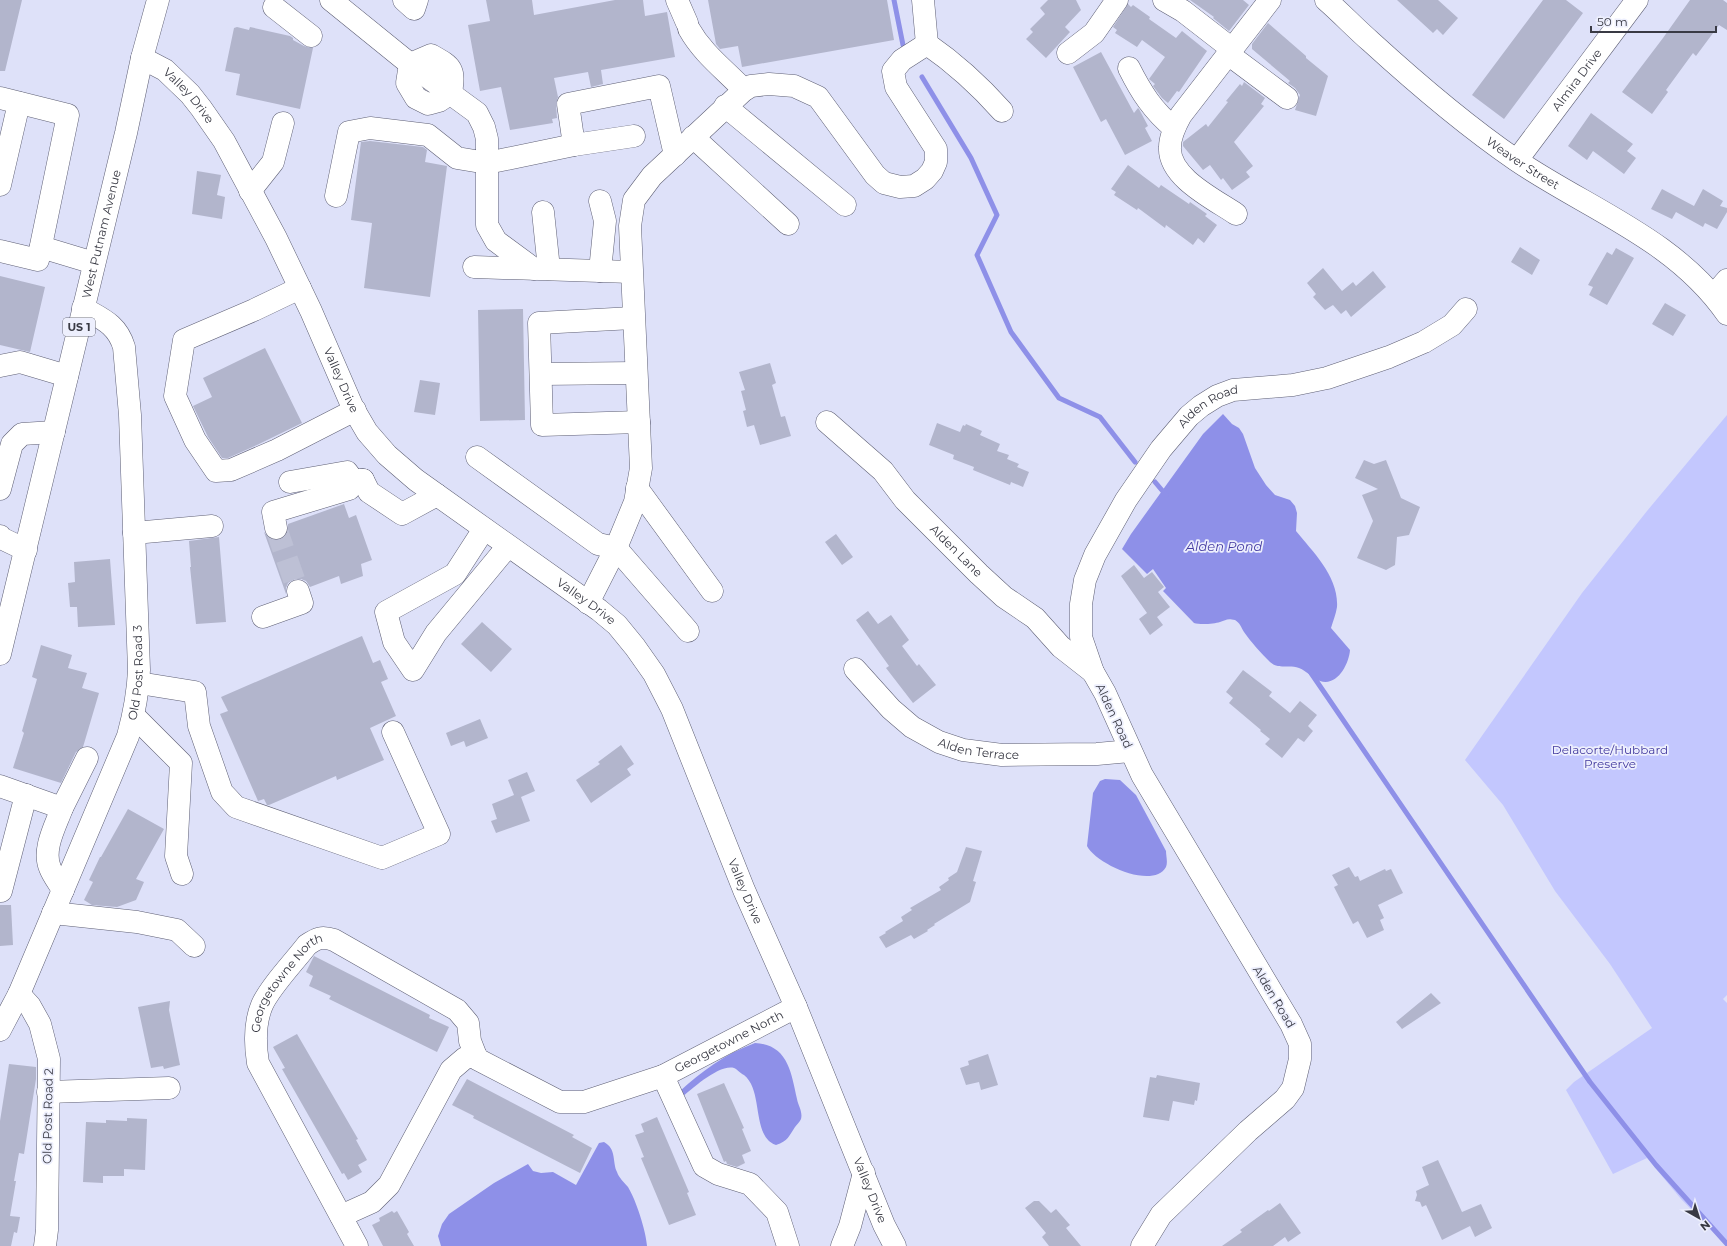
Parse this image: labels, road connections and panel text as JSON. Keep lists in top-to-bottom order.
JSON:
{
  "streets": {
    "street": [
      "Almira Drive",
      "Valley Drive",
      "Weaver Street",
      "West Putnam Avenue",
      "US 1",
      "Alden Road",
      "Alden Lane",
      "Old Post Road 3",
      "Alden Terrace",
      "Georgetowne North",
      "Old Post Road 2"
    ]
  },
  "crossings": [
    ["Almira Drive", "Weaver Street"],
    ["Valley Drive", "West Putnam Avenue"],
    ["Valley Drive", "Georgetowne North"],
    ["West Putnam Avenue", "Old Post Road 3"],
    ["Alden Road", "Alden Lane"],
    ["Alden Road", "Alden Terrace"],
    ["Old Post Road 3", "Old Post Road 2"]
  ],
  "water": ["Alden Pond"],
  "parks": ["Delacorte/Hubbard Preserve"],
  "scale_bar": "50 m",
  "north": "bottom right"
}
